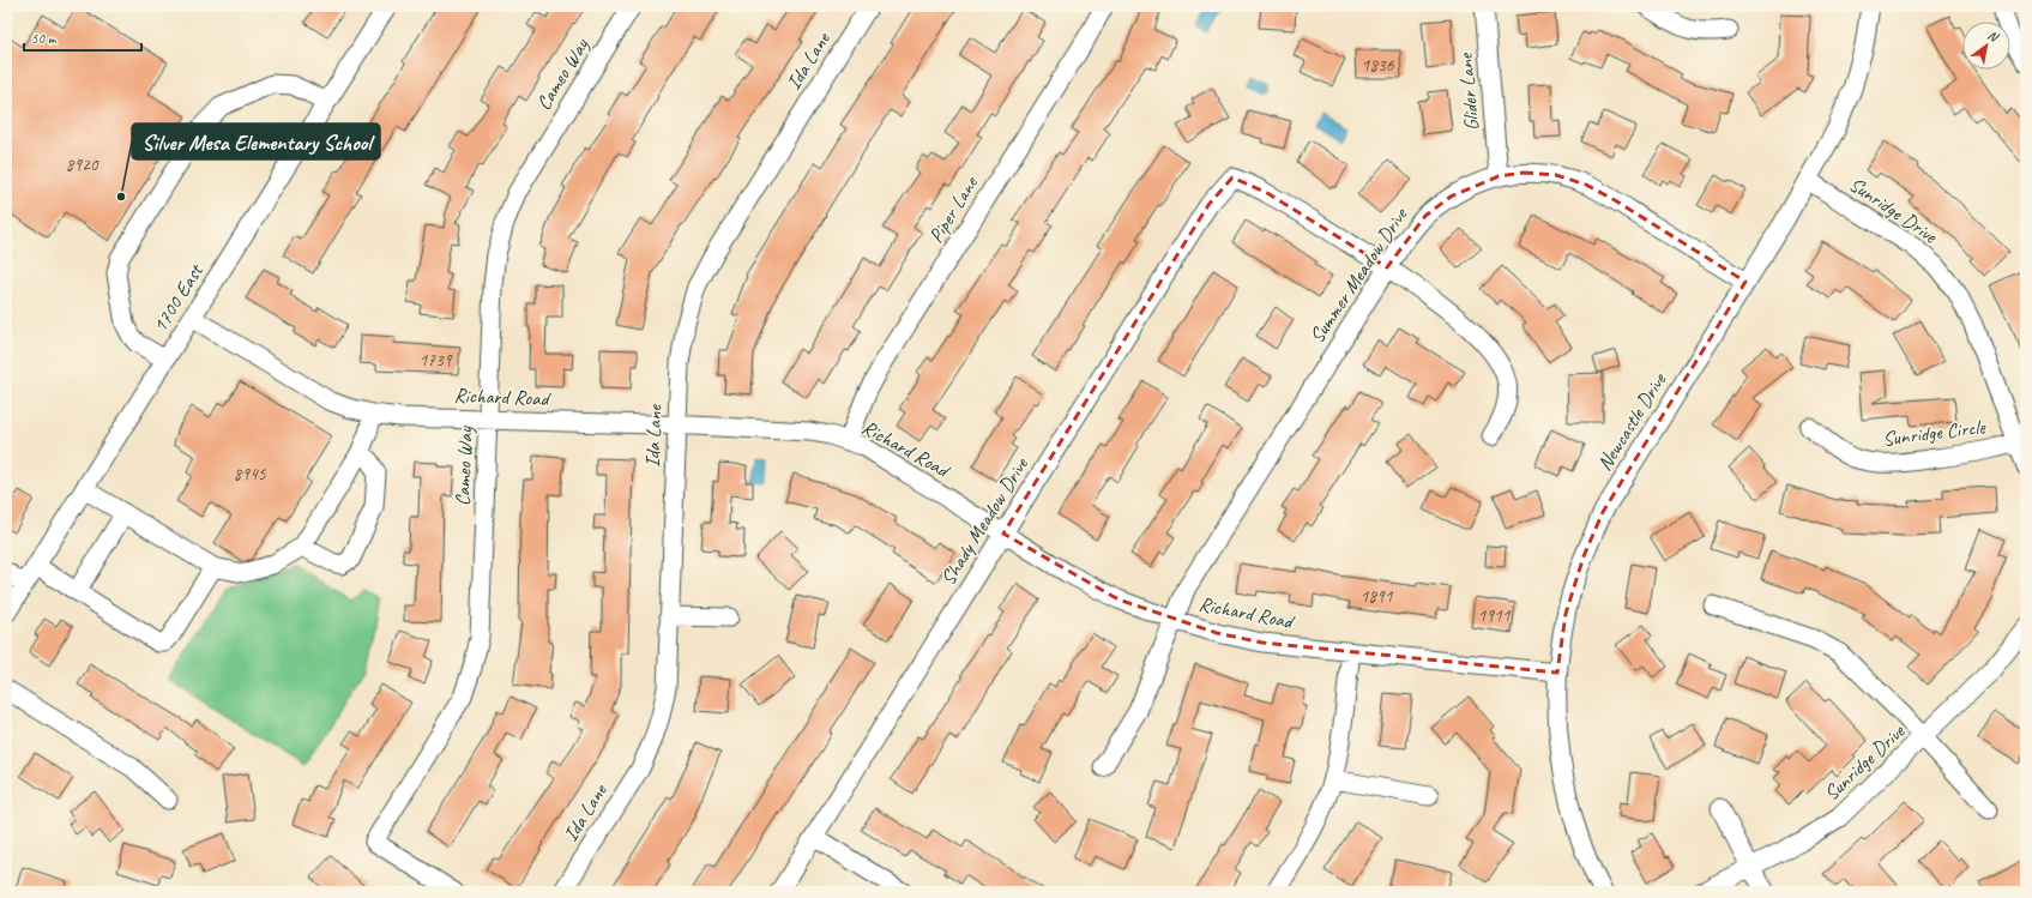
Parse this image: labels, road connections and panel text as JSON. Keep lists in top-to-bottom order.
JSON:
{
  "streets": {
    "street": [
      "Ida Lane",
      "Cameo Way",
      "Glider Lane",
      "Piper Lane",
      "Sunridge Drive",
      "Summer Meadow Drive",
      "1700 East",
      "Richard Road",
      "Newcastle Drive",
      "Sunridge Circle",
      "Shady Meadow Drive"
    ]
  },
  "crossings": [
    ["Ida Lane", "Richard Road"],
    ["Cameo Way", "Richard Road"],
    ["Glider Lane", "Summer Meadow Drive"],
    ["Piper Lane", "Richard Road"],
    ["Sunridge Drive", "Newcastle Drive"],
    ["Sunridge Drive", "Sunridge Circle"],
    ["Summer Meadow Drive", "Richard Road"],
    ["Summer Meadow Drive", "Newcastle Drive"],
    ["Summer Meadow Drive", "Shady Meadow Drive"],
    ["1700 East", "Richard Road"],
    ["Richard Road", "Newcastle Drive"],
    ["Richard Road", "Shady Meadow Drive"]
  ],
  "places": ["Silver Mesa Elementary School"],
  "house_numbers": [
    "1836",
    "8920",
    "1739",
    "8945",
    "1891",
    "1911"
  ],
  "scale_bar": "50 m",
  "north": "top right"
}
